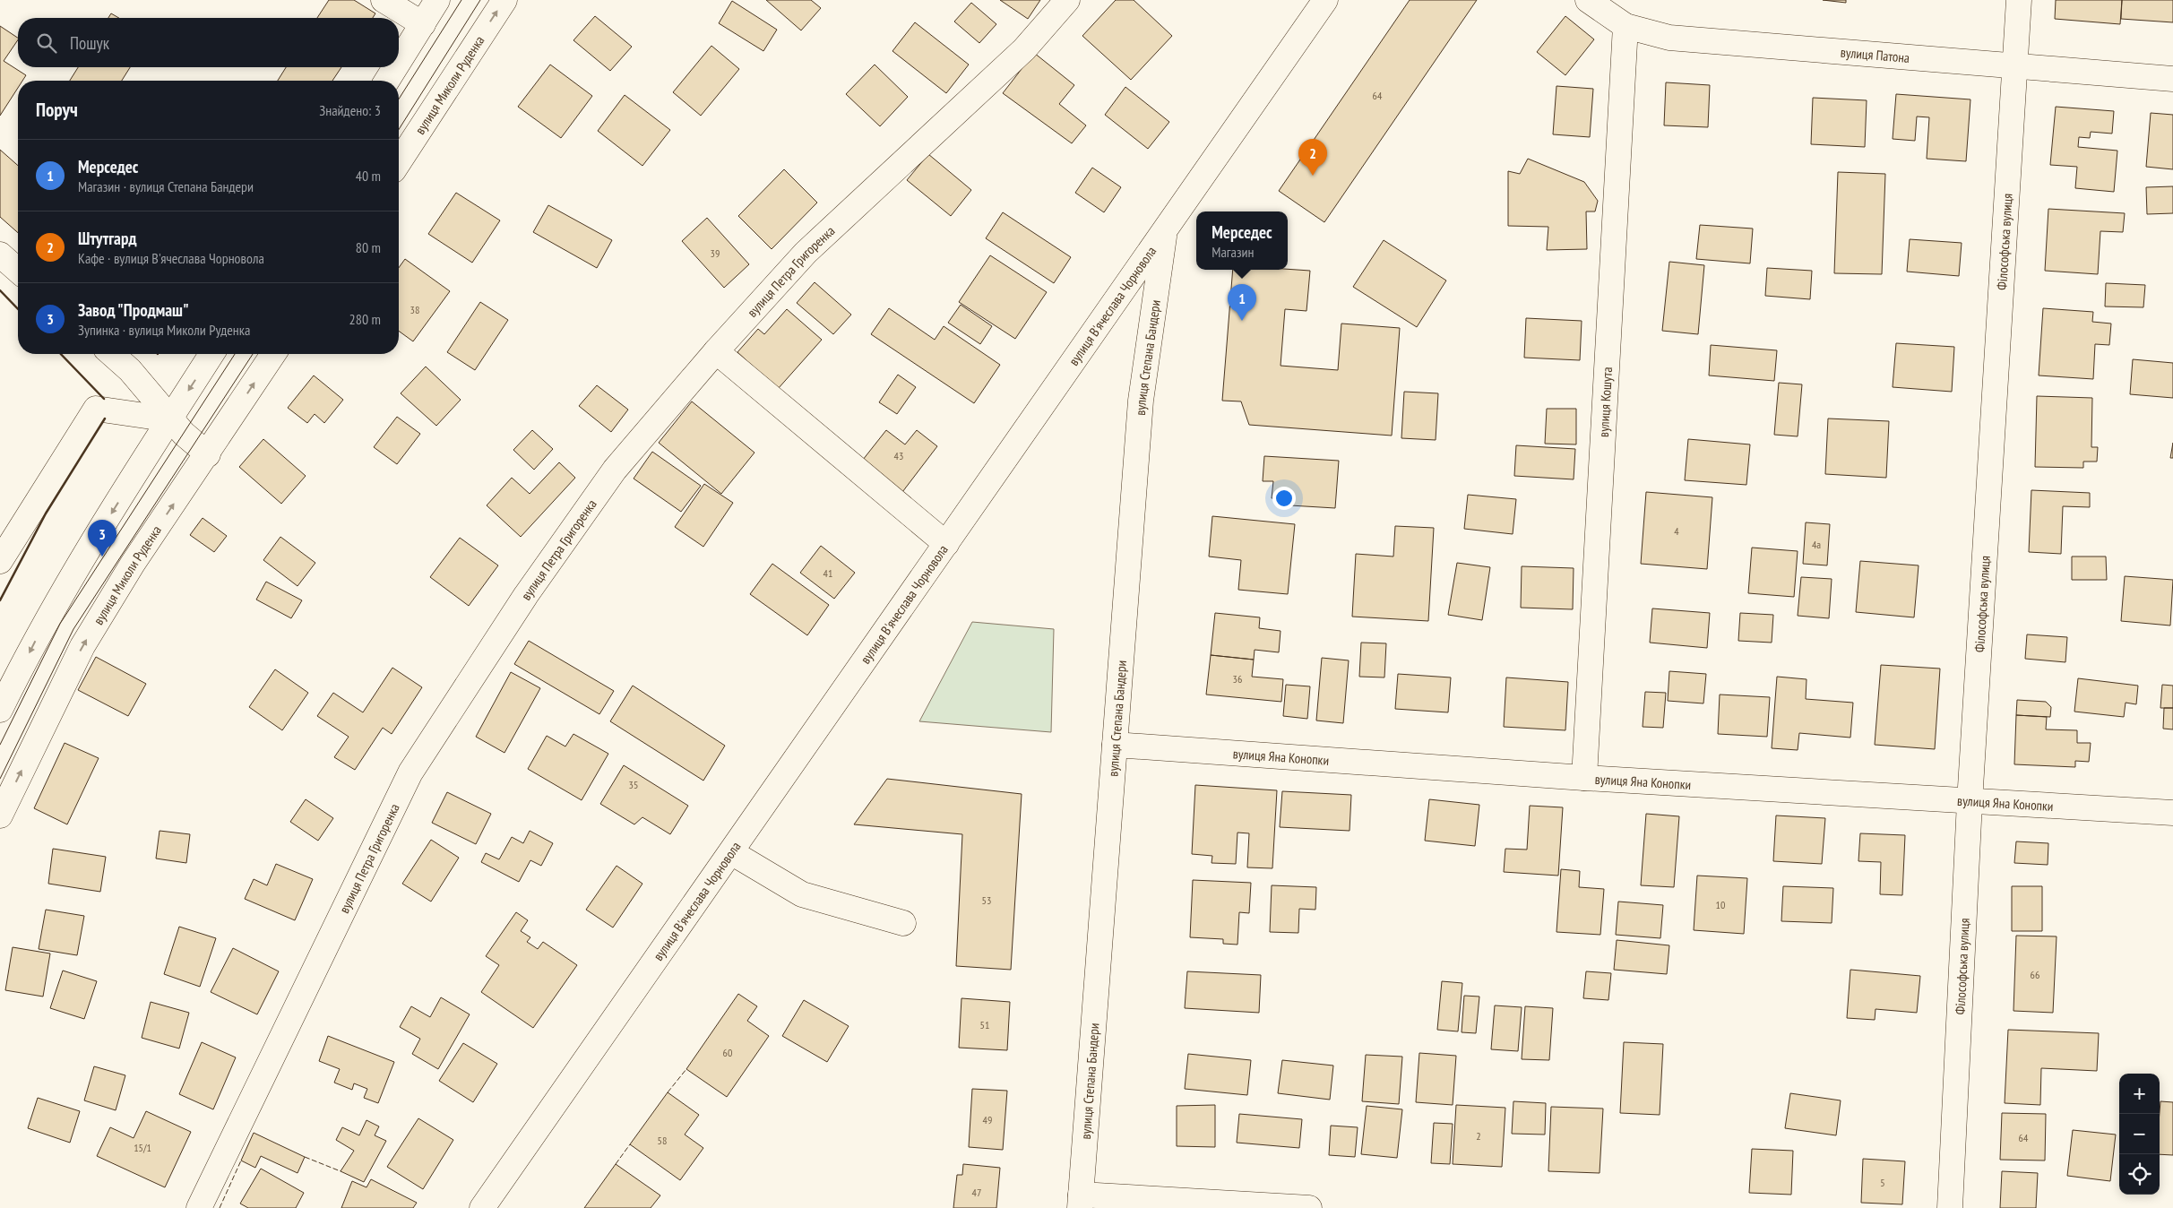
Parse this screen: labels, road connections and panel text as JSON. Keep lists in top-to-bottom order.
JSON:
{
  "streets": {
    "street": [
      "вулиця Патона",
      "вулиця Миколи Руденка",
      "Філософська вулиця",
      "вулиця Петра Григоренка",
      "вулиця В'ячеслава Чорновола",
      "вулиця Степана Бандери",
      "вулиця Кошута",
      "вулиця Яна Конопки"
    ]
  },
  "crossings": [
    ["вулиця Патона", "Філософська вулиця"],
    ["вулиця Патона", "вулиця Кошута"],
    ["Філософська вулиця", "вулиця Яна Конопки"],
    ["вулиця В'ячеслава Чорновола", "вулиця Степана Бандери"],
    ["вулиця Степана Бандери", "вулиця Яна Конопки"],
    ["вулиця Кошута", "вулиця Яна Конопки"]
  ],
  "house_numbers": [
    "64",
    "39",
    "38",
    "43",
    "4",
    "4а",
    "41",
    "36",
    "35",
    "53",
    "10",
    "66",
    "51",
    "60",
    "49",
    "2",
    "64",
    "58",
    "15/1",
    "5",
    "47"
  ],
  "page": {
    "search": "Пошук",
    "heading": ["Поруч", "Знайдено: 3"],
    "pins": ["2", "1", "3"],
    "list": [
      {
        "mark": "1",
        "name": "Мерседес",
        "note": "Магазин · вулиця Степана Бандери",
        "value": "40 m"
      },
      {
        "mark": "2",
        "name": "Штутгард",
        "note": "Кафе · вулиця В'ячеслава Чорновола",
        "value": "80 m"
      },
      {
        "mark": "3",
        "name": "Завод \"Продмаш\"",
        "note": "Зупинка · вулиця Миколи Руденка",
        "value": "280 m"
      }
    ],
    "popup": ["Мерседес", "Магазин"],
    "map_buttons": ["+", "−"]
  }
}
